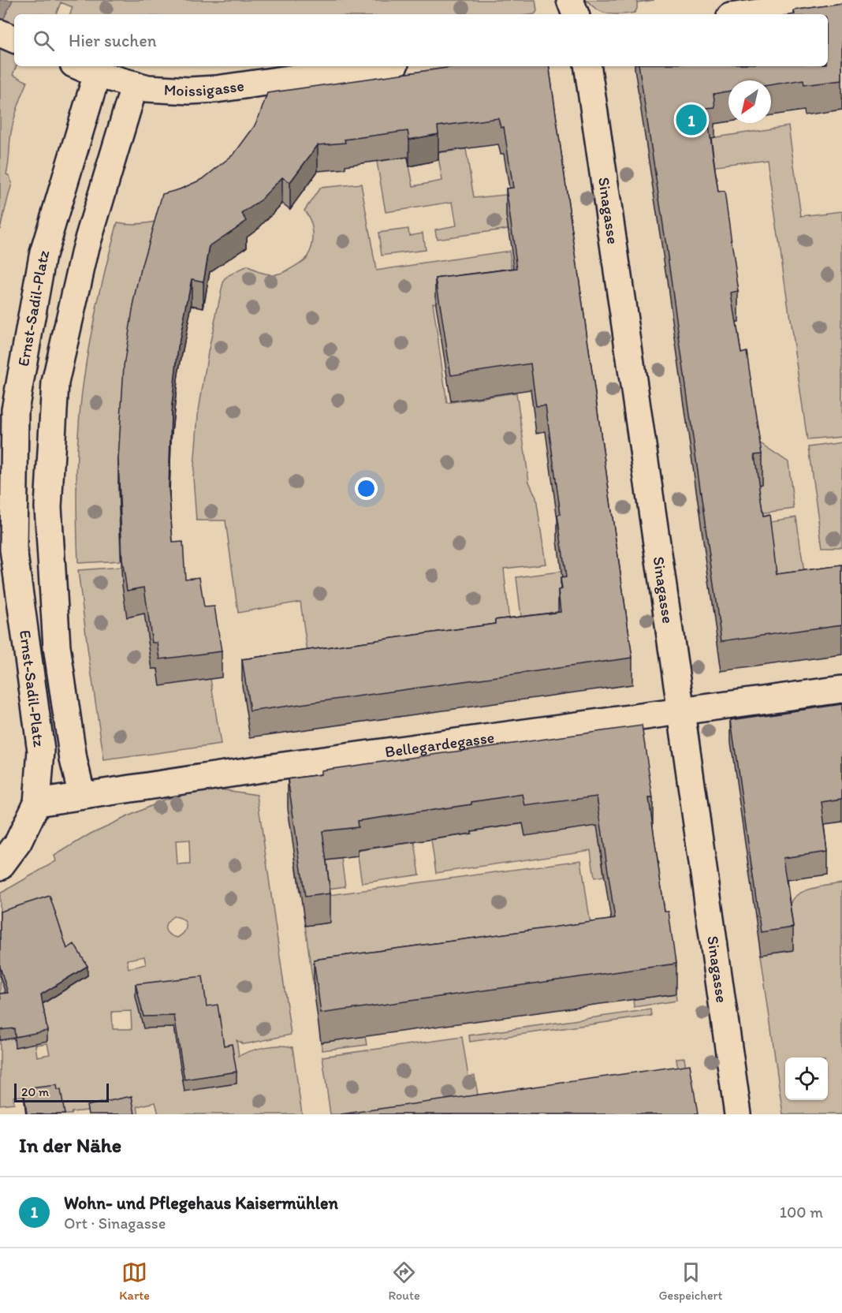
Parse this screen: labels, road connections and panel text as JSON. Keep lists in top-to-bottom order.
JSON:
{
  "streets": {
    "street": [
      "Moissigasse",
      "Sinagasse",
      "Ernst-Sadil-Platz",
      "Bellegardegasse"
    ]
  },
  "crossings": [
    ["Moissigasse", "Ernst-Sadil-Platz"],
    ["Sinagasse", "Bellegardegasse"],
    ["Ernst-Sadil-Platz", "Bellegardegasse"]
  ],
  "scale_bar": "20 m",
  "north": "bottom left",
  "page": {
    "search": "Hier suchen",
    "pins": "1",
    "scale": "20 m",
    "heading": "In der Nähe",
    "list": [
      {
        "mark": "1",
        "name": "Wohn- und Pflegehaus Kaisermühlen",
        "note": "Ort · Sinagasse",
        "value": "100 m"
      }
    ],
    "nav": ["Karte", "Route", "Gespeichert"]
  }
}
